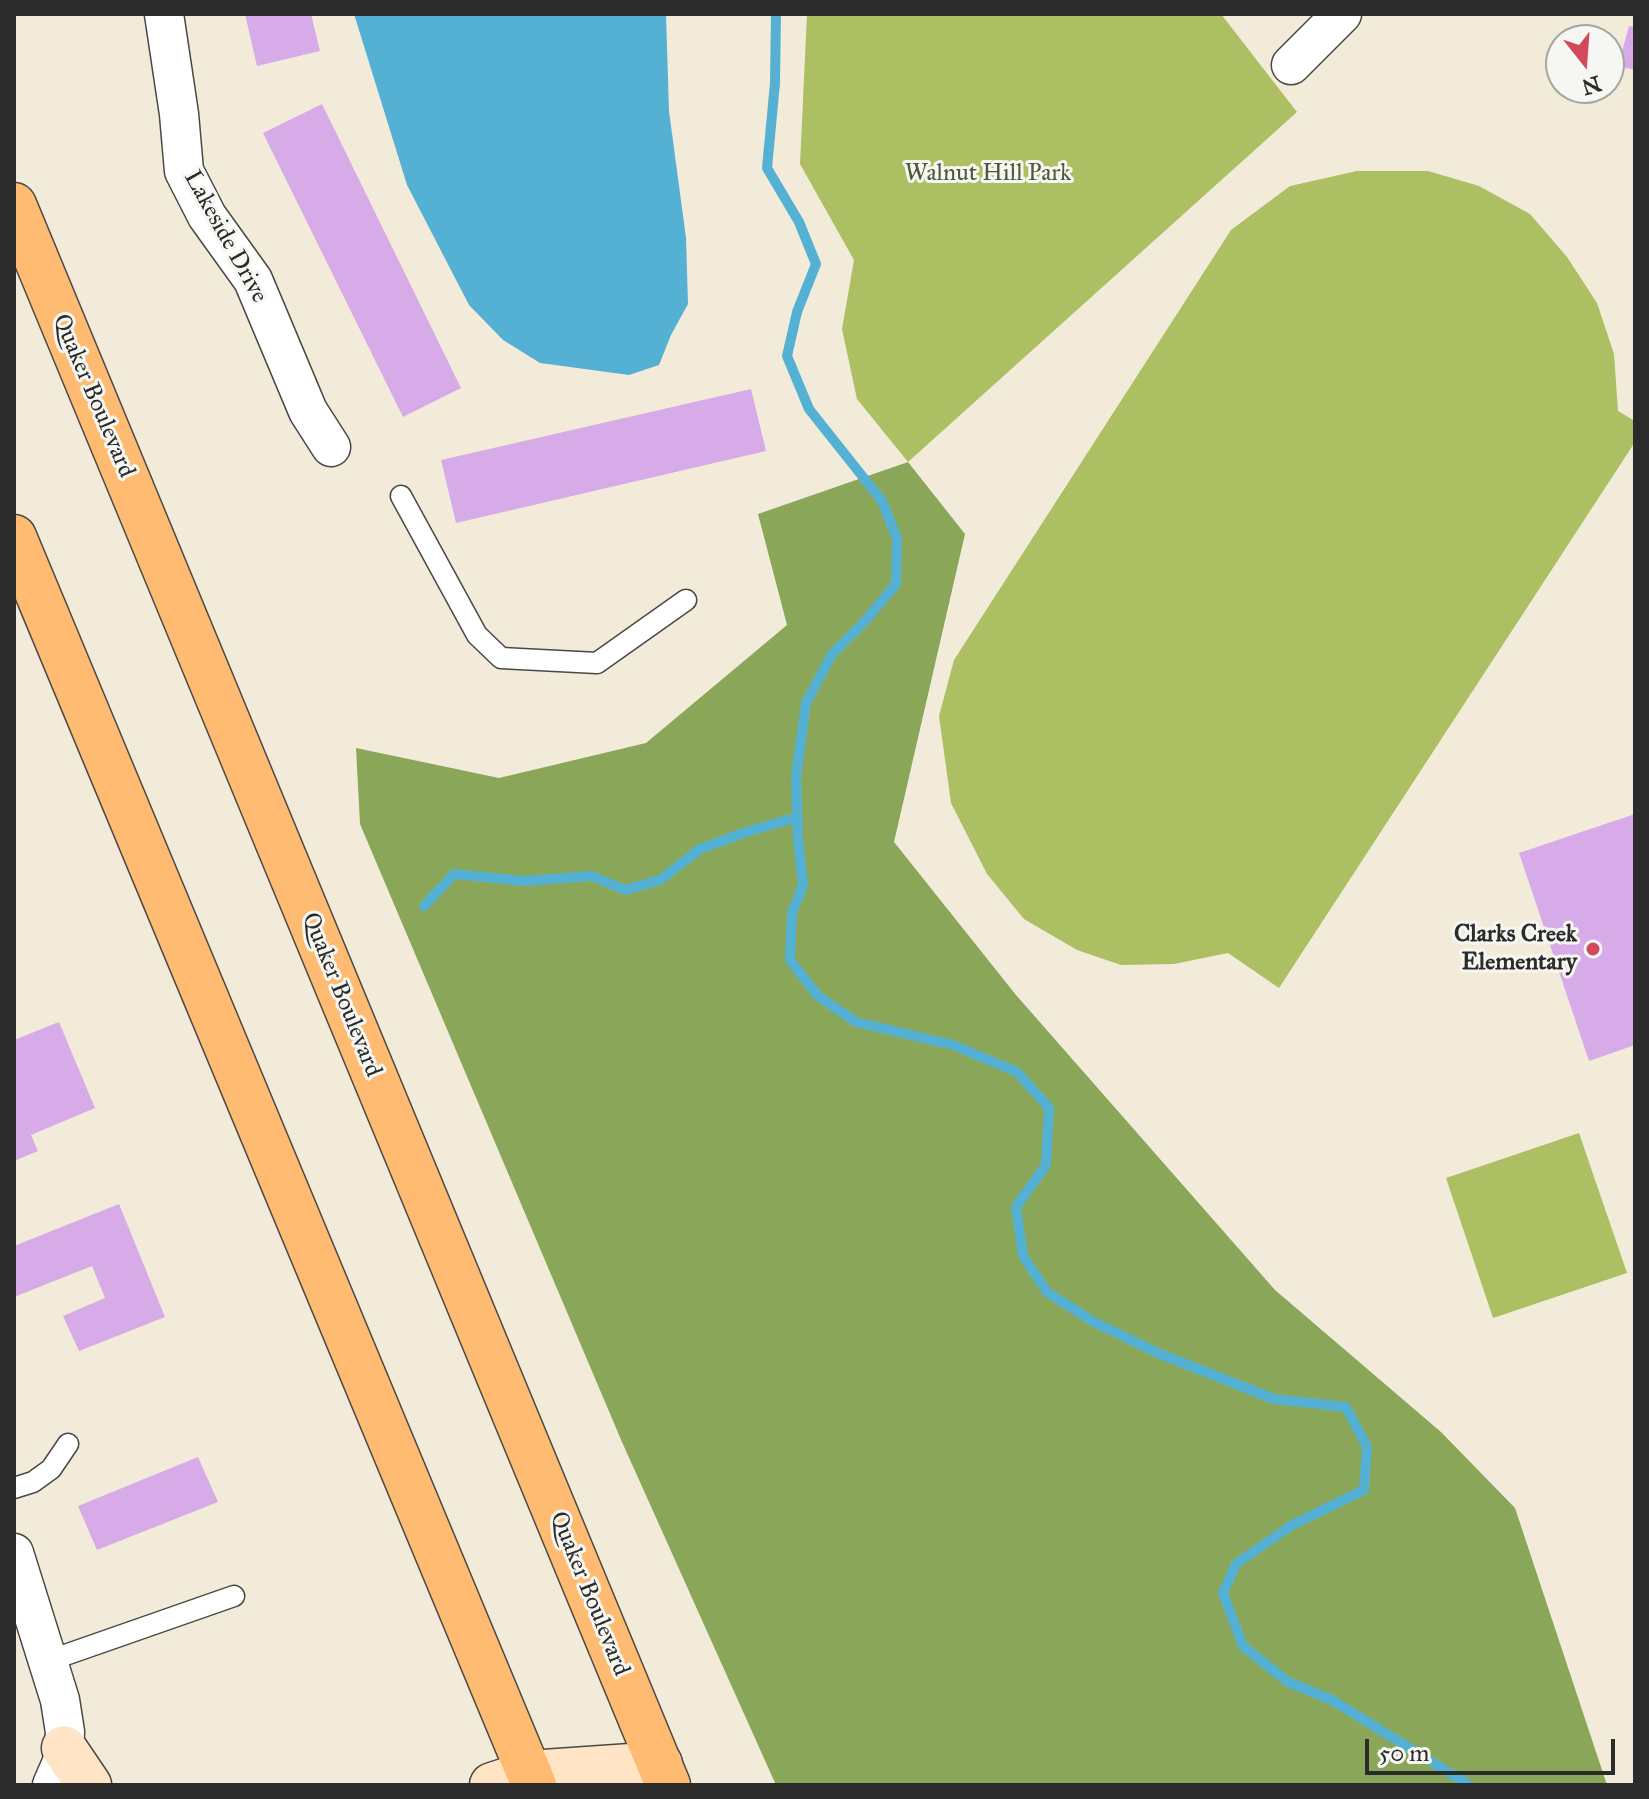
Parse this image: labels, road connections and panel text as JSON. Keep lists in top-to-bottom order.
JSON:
{
  "streets": {
    "main road": ["Quaker Boulevard"],
    "street": ["Lakeside Drive"]
  },
  "parks": ["Walnut Hill Park"],
  "places": ["Clarks Creek Elementary"],
  "scale_bar": "50 m",
  "north": "bottom"
}
